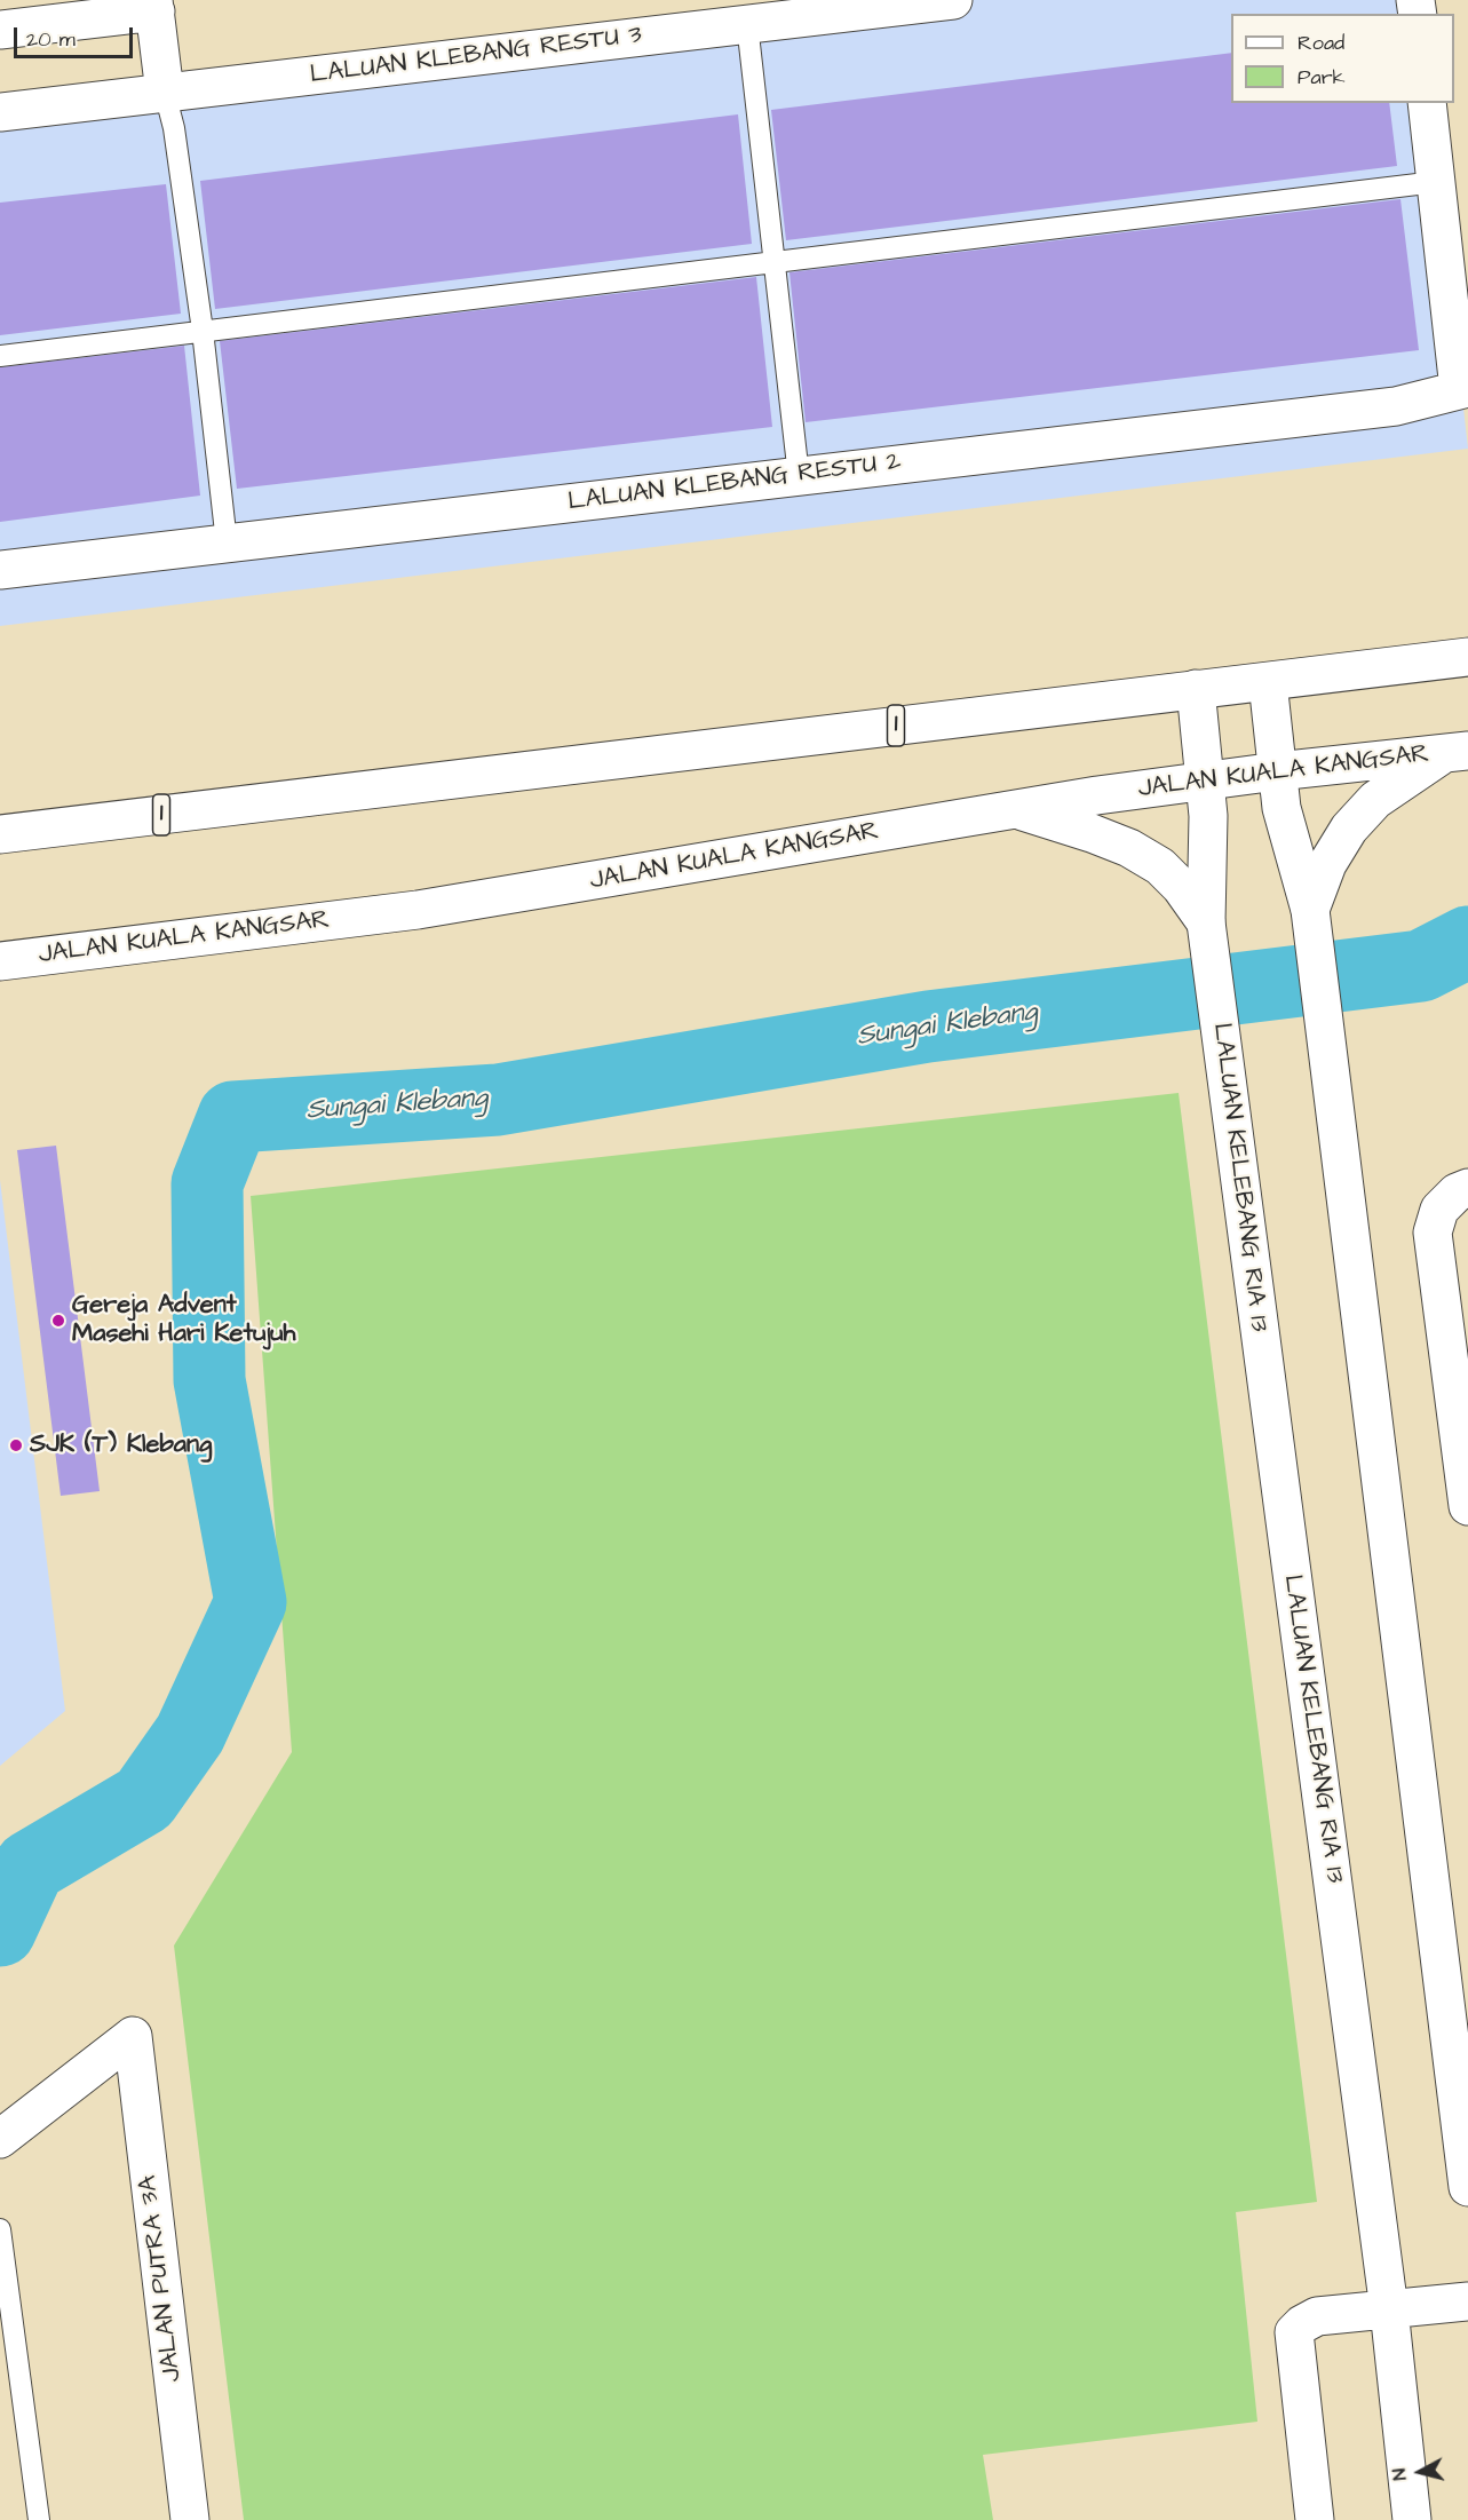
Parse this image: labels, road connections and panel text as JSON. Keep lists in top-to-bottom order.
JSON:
{
  "streets": {
    "main road": [
      "LALUAN KLEBANG RESTU 3",
      "LALUAN KLEBANG RESTU 2",
      "1",
      "JALAN KUALA KANGSAR",
      "LALUAN KELEBANG RIA 13",
      "JALAN PUTRA 3A"
    ]
  },
  "crossings": [
    ["1", "LALUAN KELEBANG RIA 13"],
    ["JALAN KUALA KANGSAR", "LALUAN KELEBANG RIA 13"]
  ],
  "water": ["Sungai Klebang"],
  "places": ["Gereja Advent Masehi Hari Ketujuh", "SJK (T) Klebang"],
  "legend": ["Road", "Park"],
  "scale_bar": "20 m",
  "north": "left"
}
